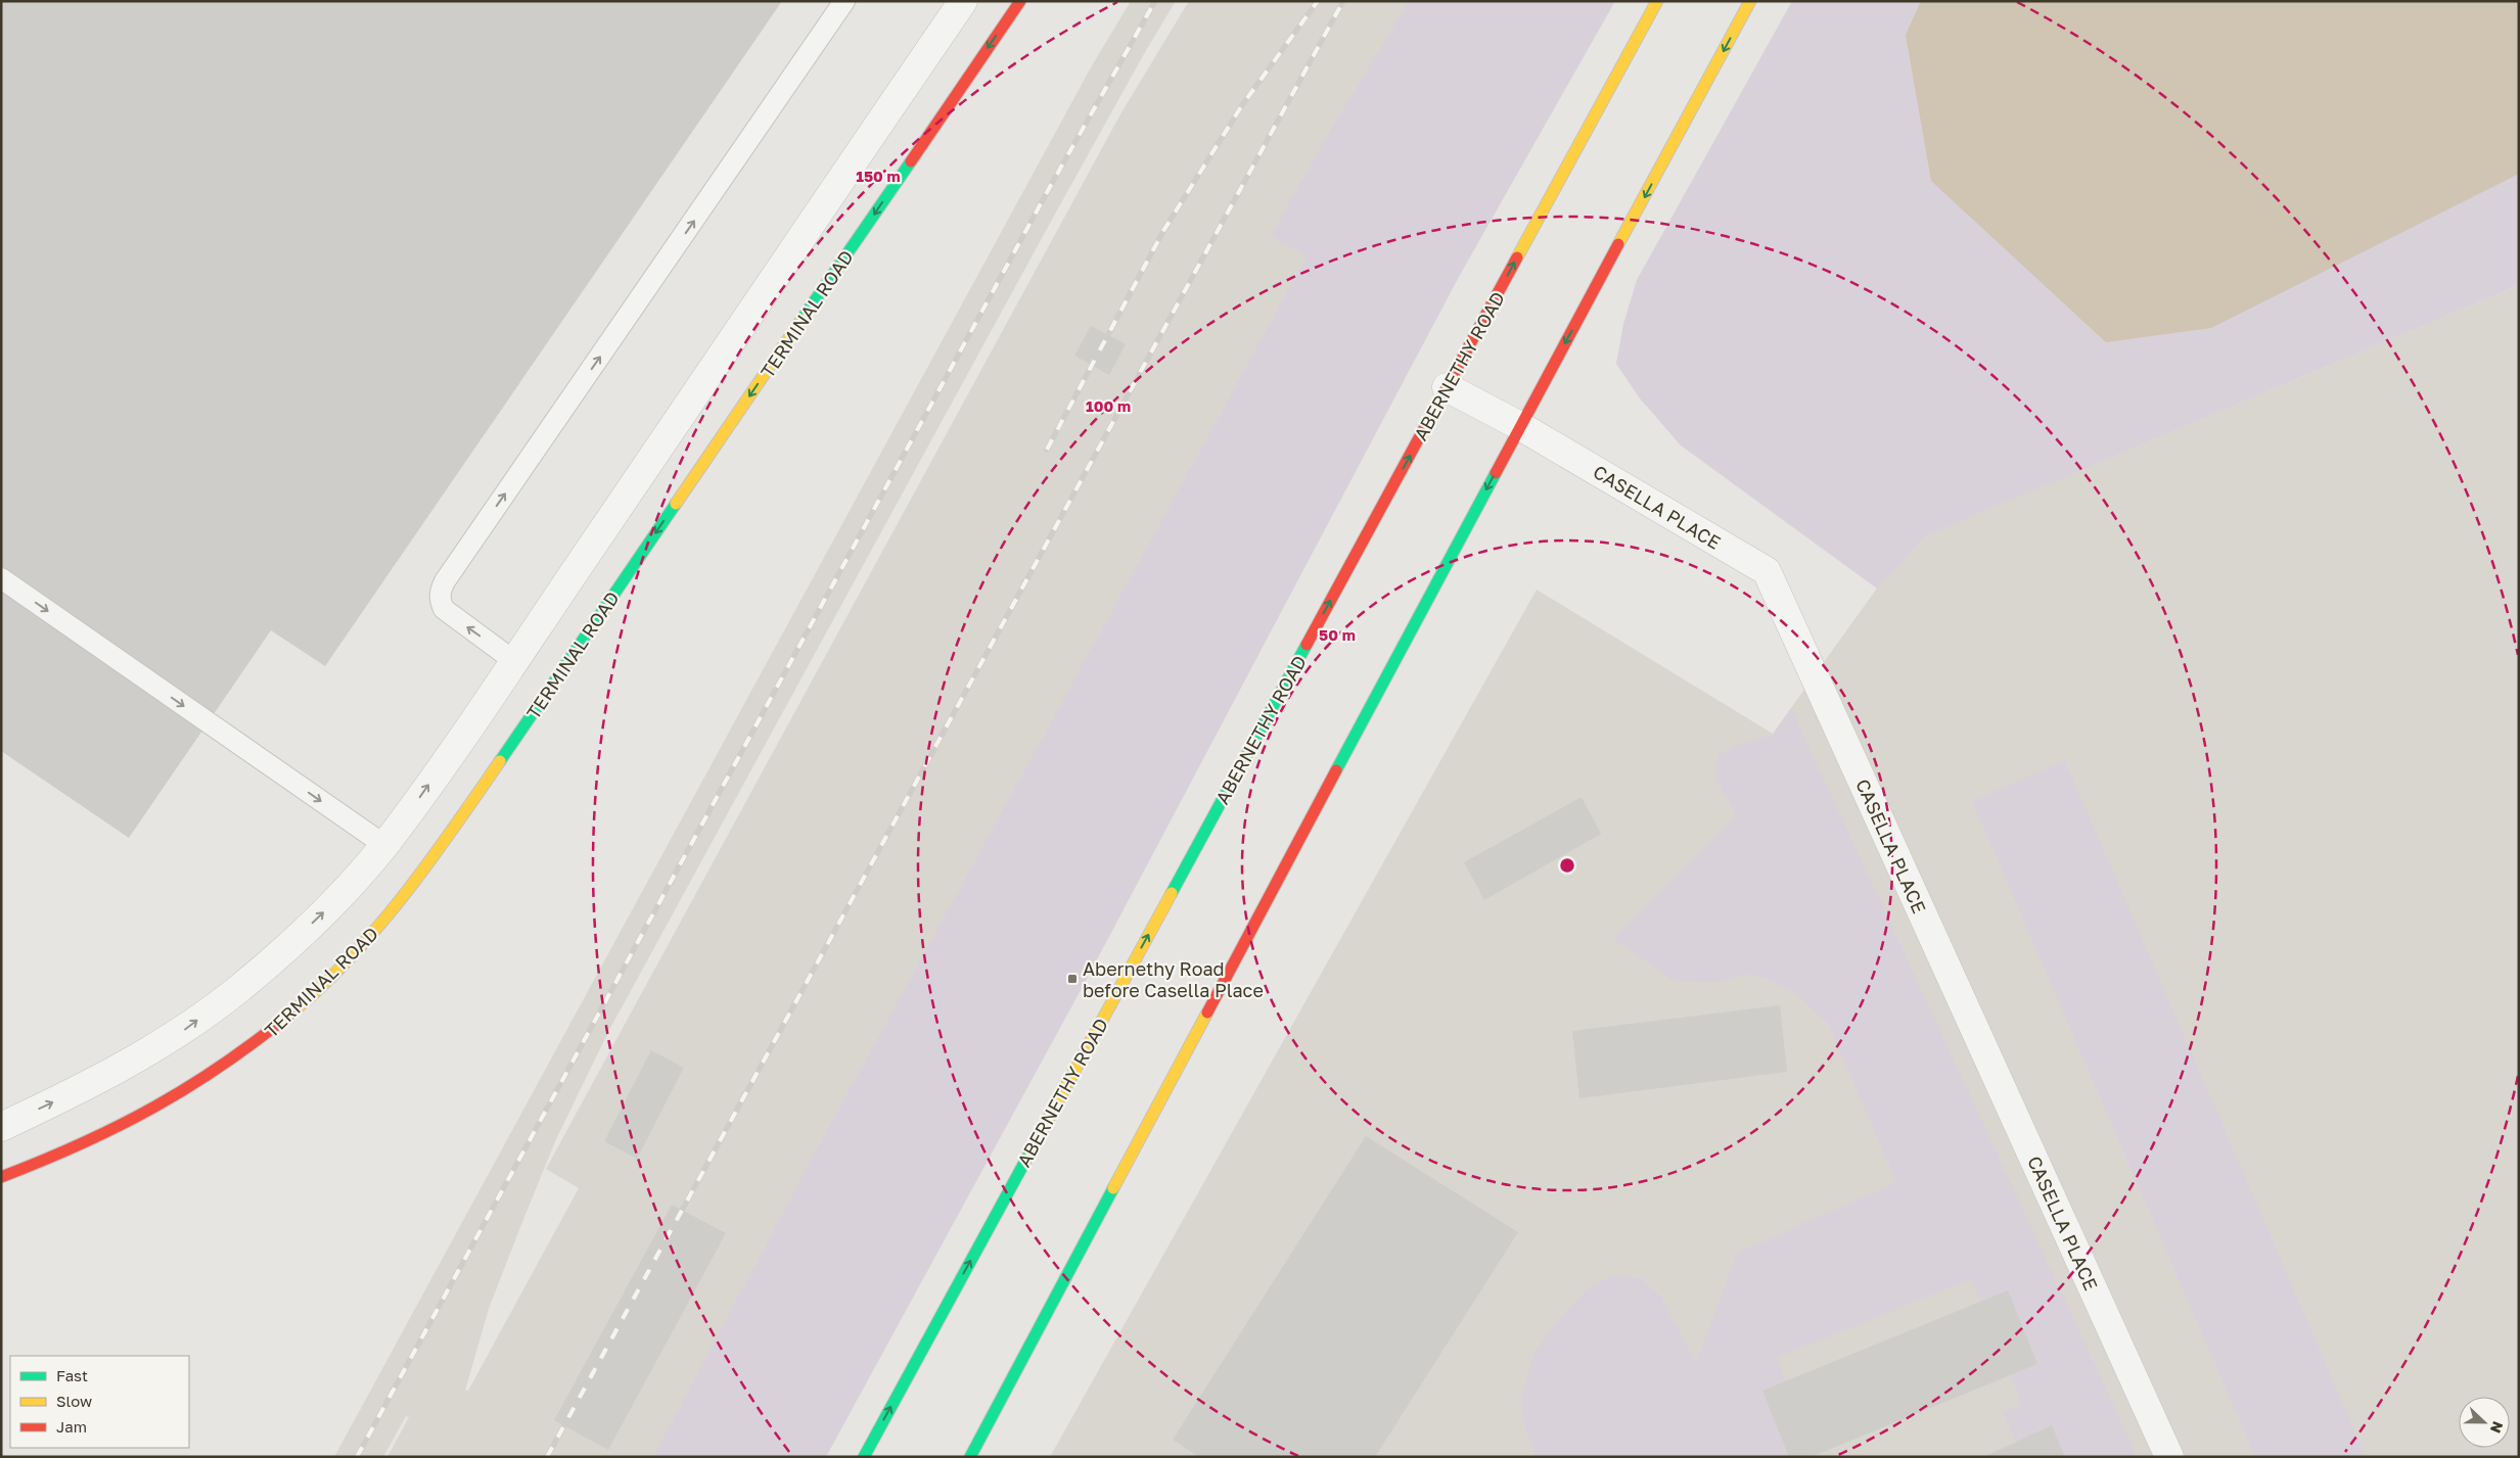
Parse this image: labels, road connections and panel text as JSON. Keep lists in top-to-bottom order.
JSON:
{
  "streets": {
    "main road": ["TERMINAL ROAD", "ABERNETHY ROAD"],
    "street": ["CASELLA PLACE"]
  },
  "crossings": [
    ["ABERNETHY ROAD", "CASELLA PLACE"]
  ],
  "one_way": ["TERMINAL ROAD"],
  "places": {
    "transit": ["Abernethy Road before Casella Place"]
  },
  "legend": ["Fast", "Slow", "Jam"],
  "north": "right",
  "rings": ["150 m", "100 m", "50 m"]
}
